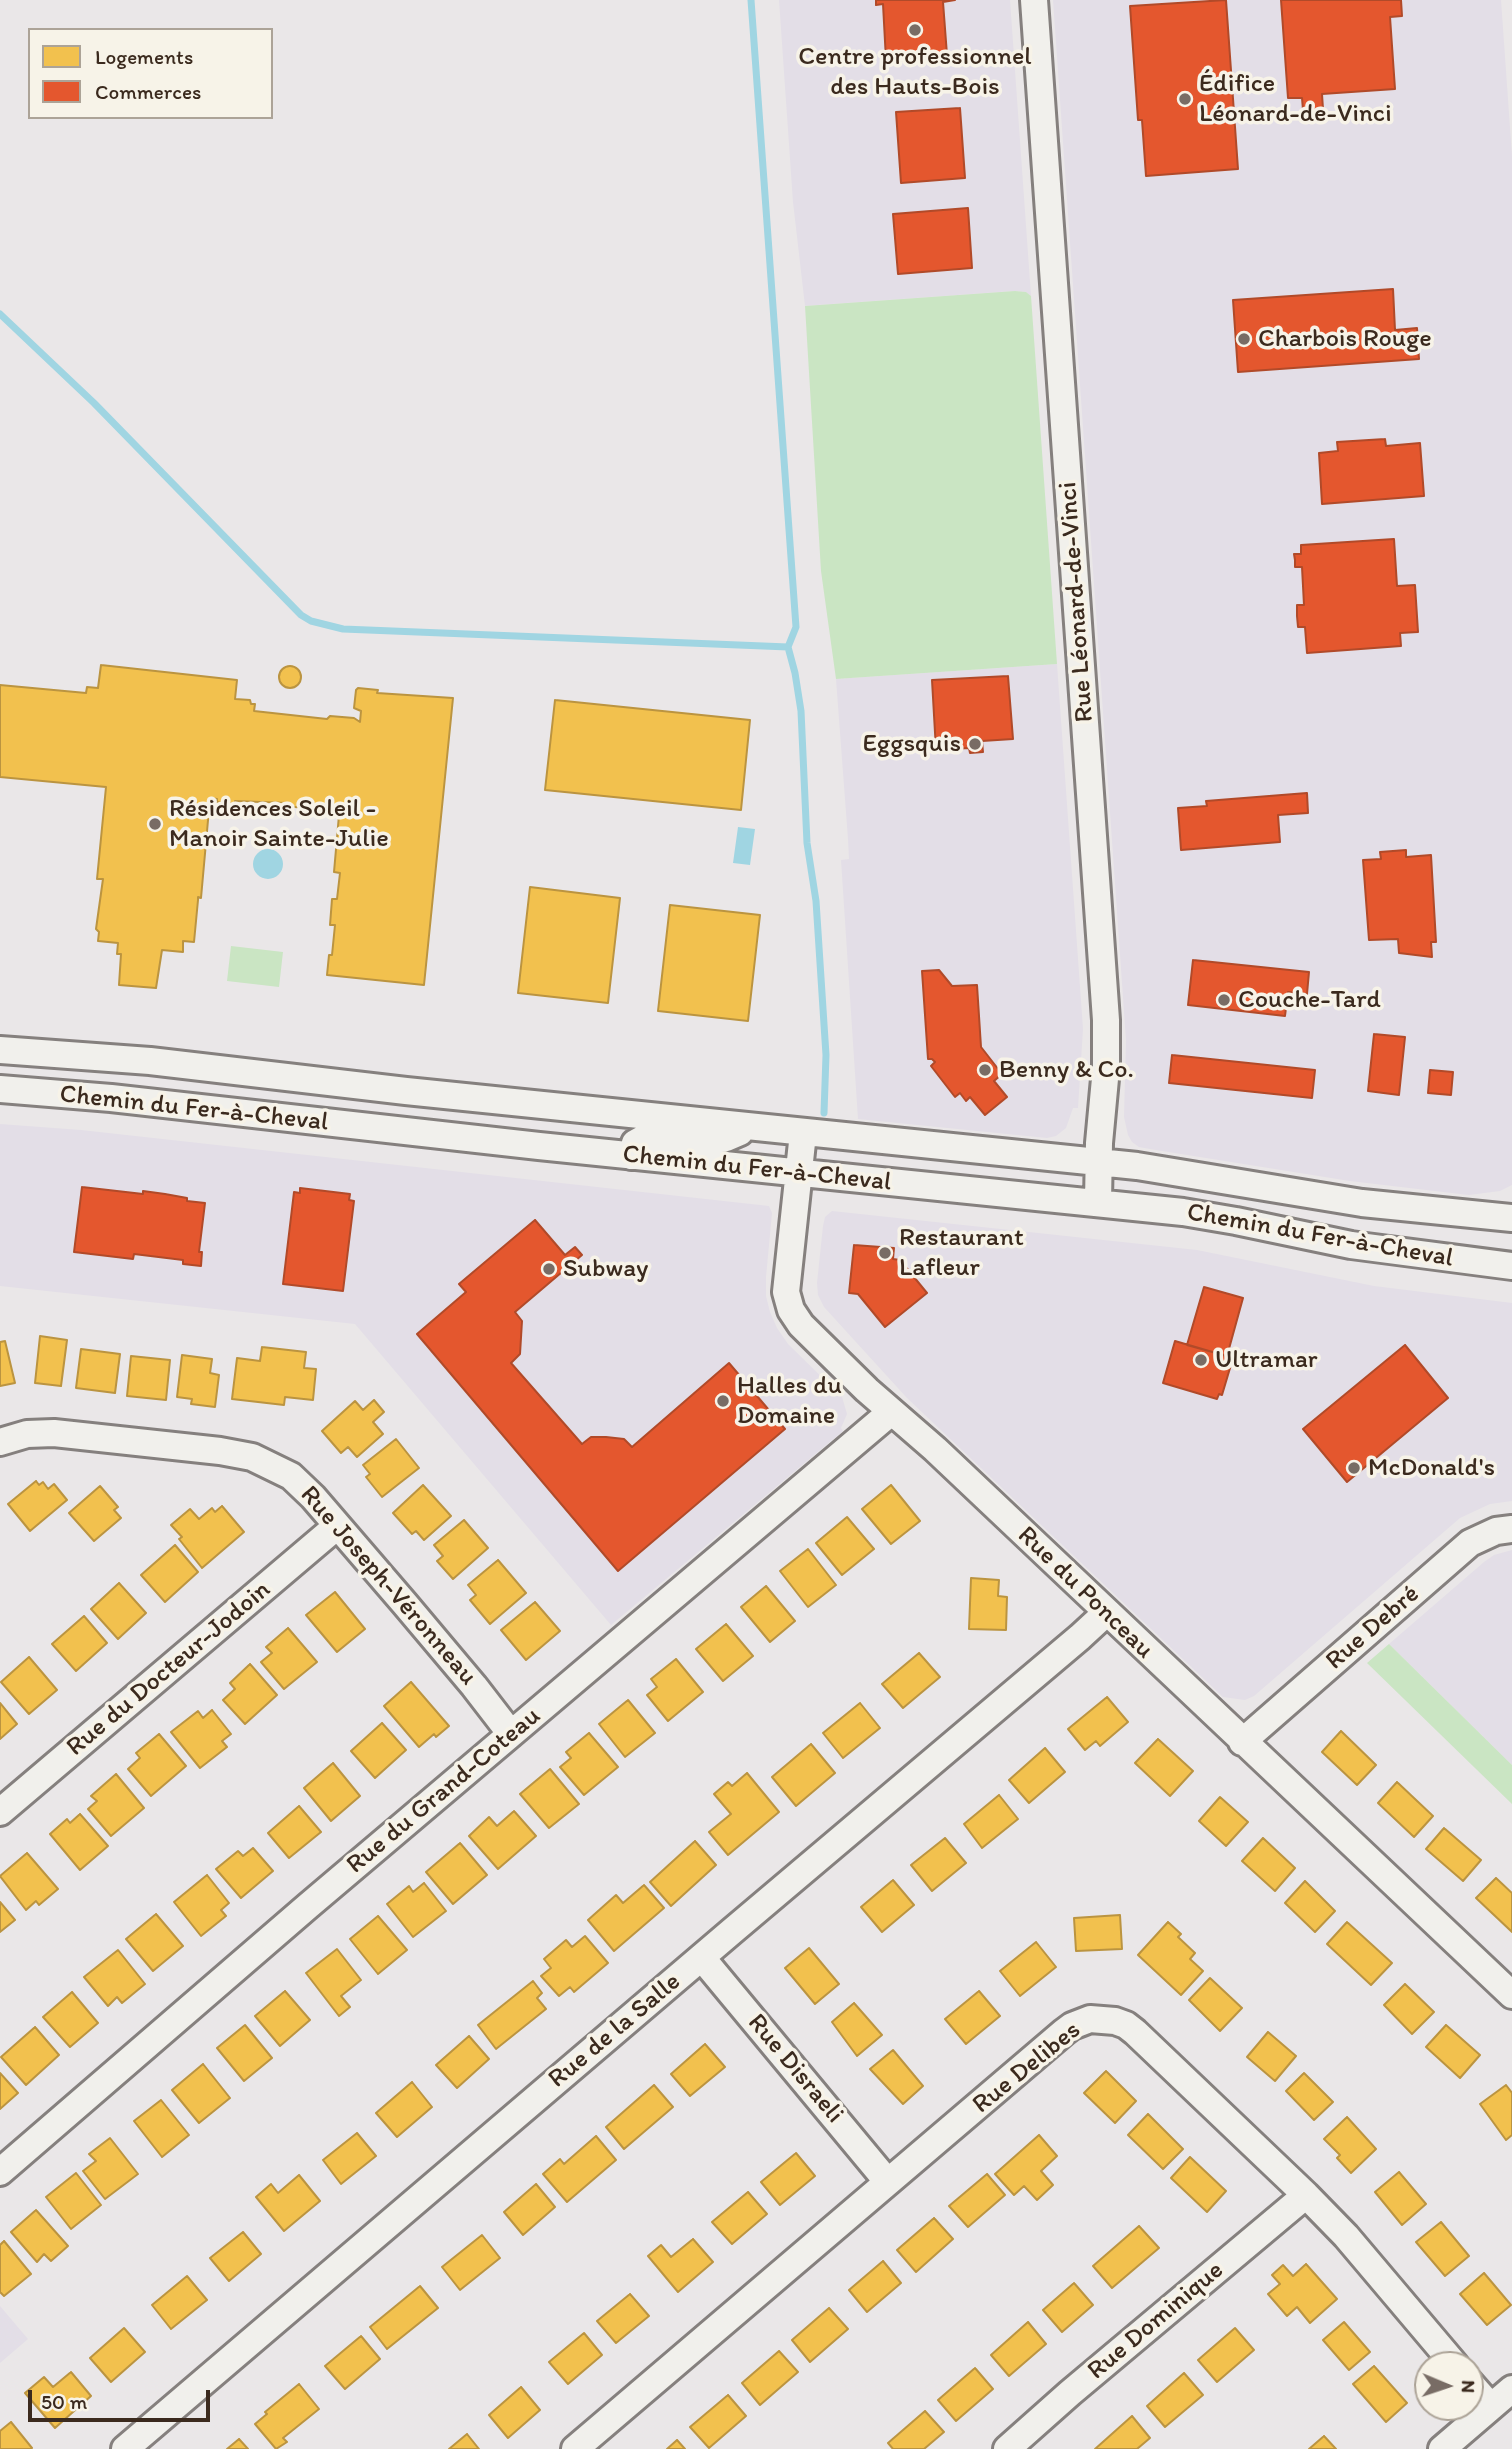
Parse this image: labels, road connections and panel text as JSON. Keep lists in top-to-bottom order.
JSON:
{
  "streets": {
    "street": [
      "Rue Léonard-de-Vinci",
      "Chemin du Fer-à-Cheval",
      "Rue Joseph-Véronneau",
      "Rue du Ponceau",
      "Rue Debré",
      "Rue du Docteur-Jodoin",
      "Rue du Grand-Coteau",
      "Rue de la Salle",
      "Rue Delibes",
      "Rue Disraeli",
      "Rue Dominique"
    ]
  },
  "crossings": [
    ["Rue Léonard-de-Vinci", "Chemin du Fer-à-Cheval"],
    ["Chemin du Fer-à-Cheval", "Rue du Ponceau"],
    ["Rue Joseph-Véronneau", "Rue du Docteur-Jodoin"],
    ["Rue Joseph-Véronneau", "Rue du Grand-Coteau"],
    ["Rue du Ponceau", "Rue Debré"],
    ["Rue du Ponceau", "Rue du Grand-Coteau"],
    ["Rue du Ponceau", "Rue de la Salle"],
    ["Rue de la Salle", "Rue Disraeli"],
    ["Rue Delibes", "Rue Disraeli"],
    ["Rue Delibes", "Rue Dominique"]
  ],
  "places": [
    "Centre professionnel des Hauts-Bois",
    "Édifice Léonard-de-Vinci",
    "Charbois Rouge",
    "Eggsquis",
    "Résidences Soleil - Manoir Sainte-Julie",
    "Couche-Tard",
    "Benny & Co.",
    "Restaurant Lafleur",
    "Subway",
    "Ultramar",
    "Halles du Domaine",
    "McDonald's"
  ],
  "legend": ["Logements", "Commerces"],
  "scale_bar": "50 m",
  "north": "right"
}
